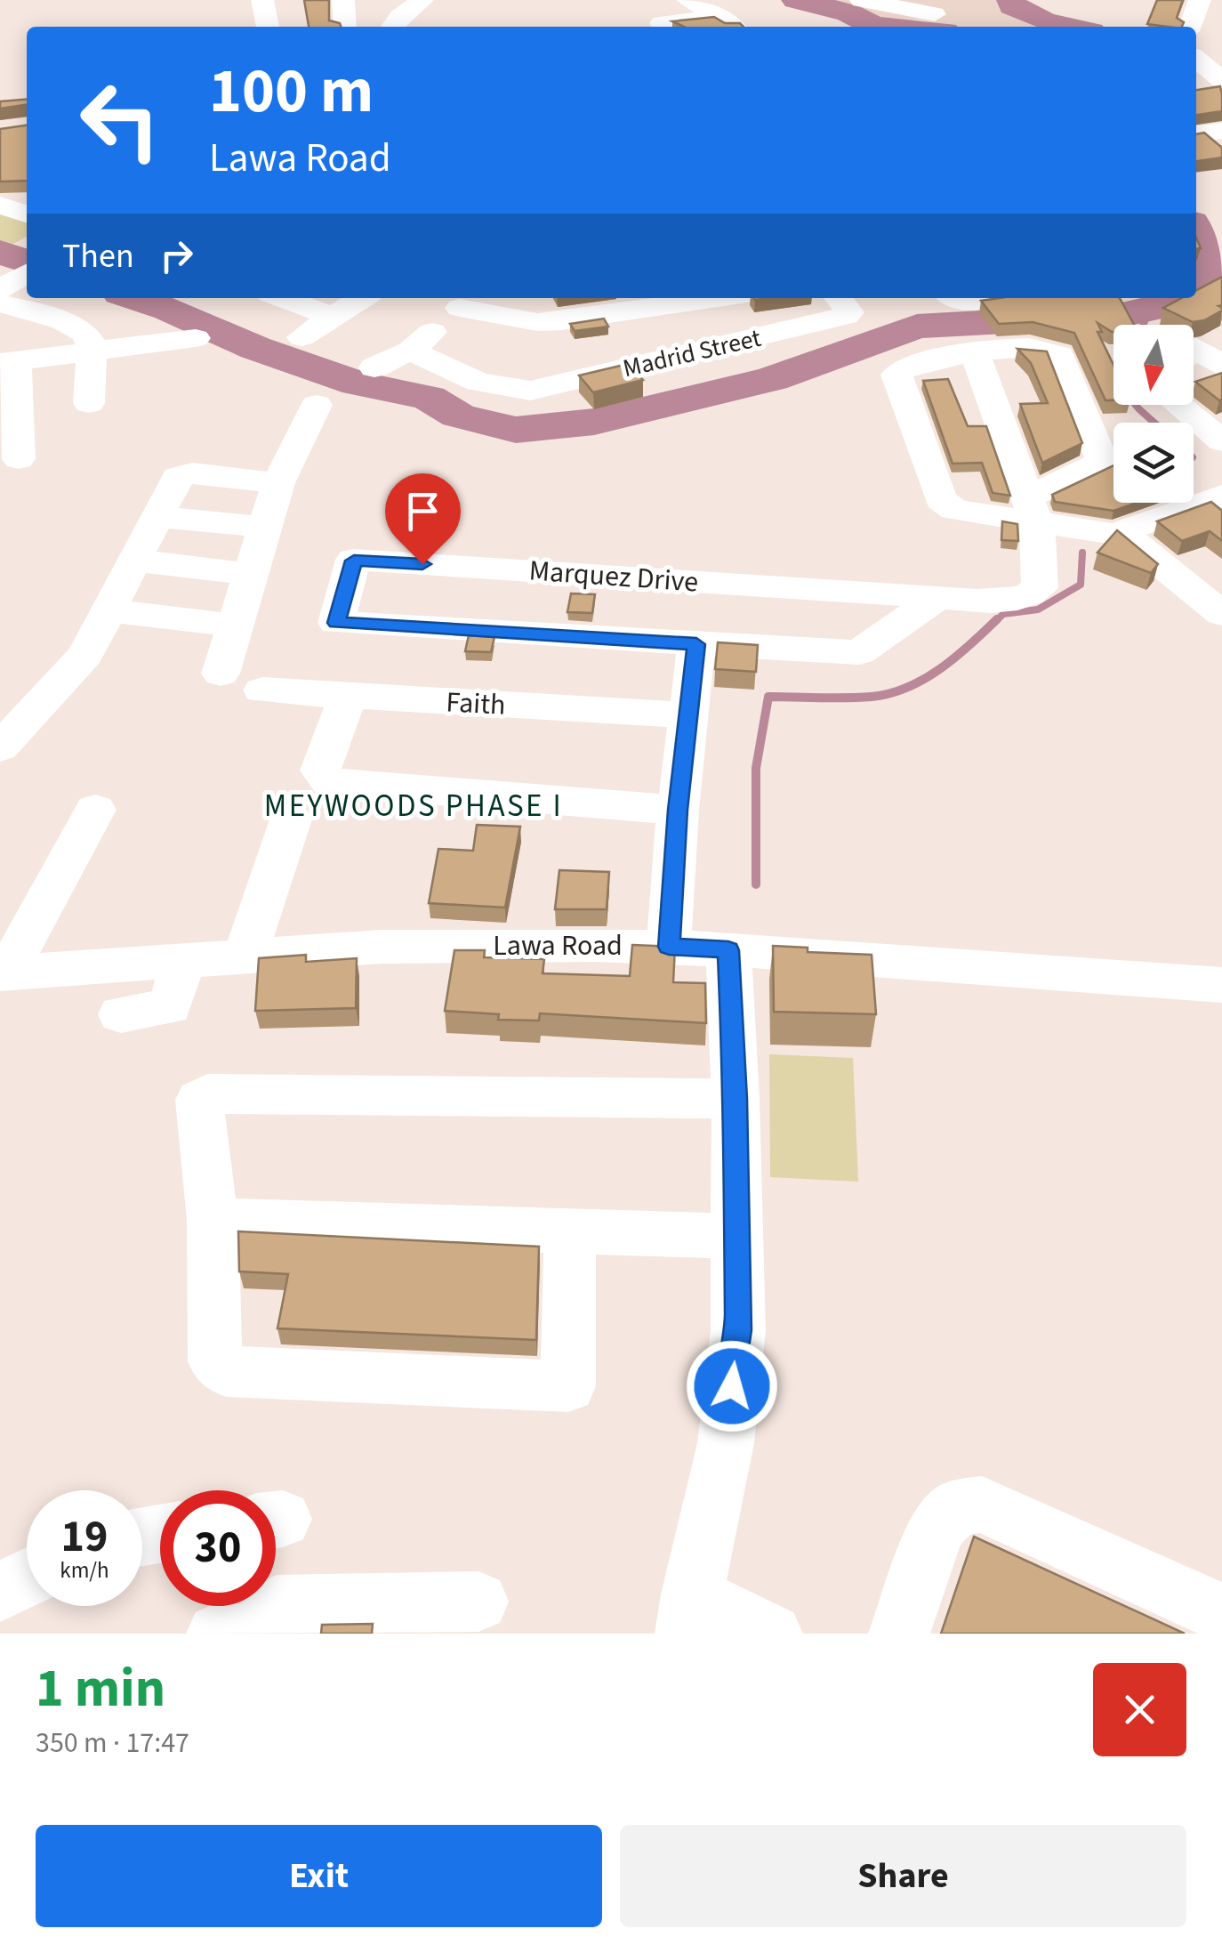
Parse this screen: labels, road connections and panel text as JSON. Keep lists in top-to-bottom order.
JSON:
{
  "streets": {
    "street": [
      "Madrid Street",
      "Marquez Drive",
      "Faith",
      "Lawa Road"
    ]
  },
  "districts": ["MEYWOODS PHASE I"],
  "north": "bottom",
  "page": {
    "turn": ["100 m", "Lawa Road"],
    "then": "Then",
    "speed": "19 km/h",
    "limit": "30",
    "heading": ["1 min", "350 m · 17:47"],
    "buttons": ["Exit", "Share"]
  }
}
